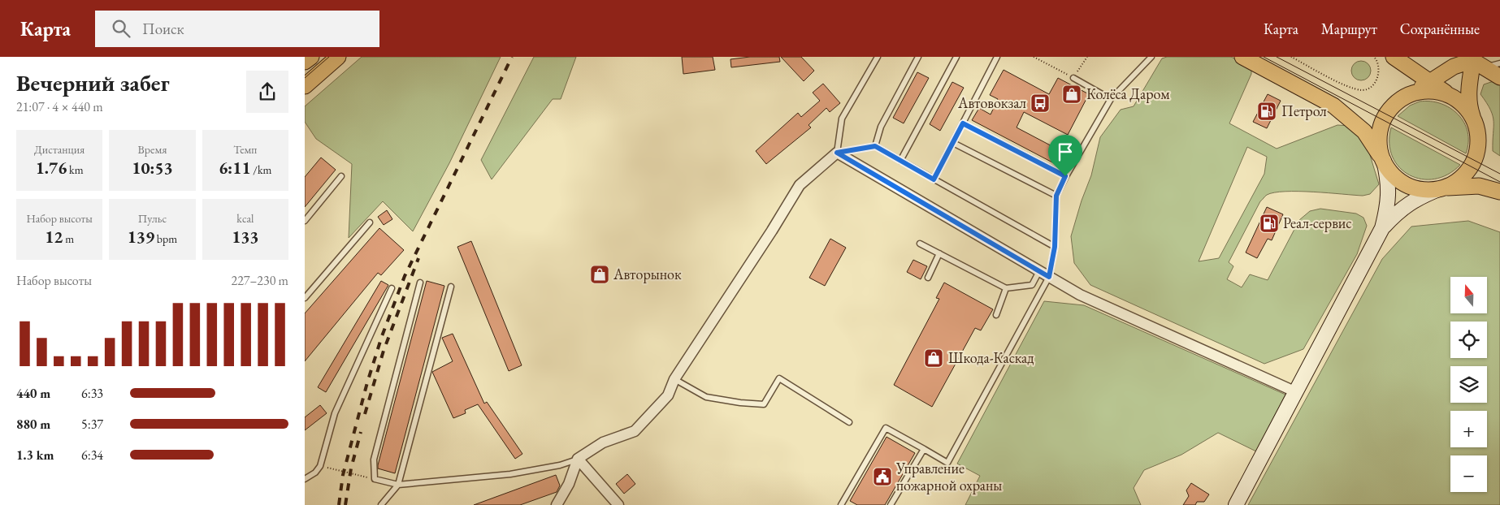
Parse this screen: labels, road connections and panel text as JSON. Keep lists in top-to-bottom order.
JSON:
{
  "places": {
    "shop": ["Колёса Даром", "Авторынок", "Шкода-Каскад"],
    "bus stop": ["Автовокзал"],
    "fuel station": ["Петрол", "Реал-сервис"],
    "public building": ["Управление пожарной охраны"]
  },
  "north": "top",
  "page": {
    "header": "Карта",
    "search": "Поиск",
    "nav": ["Карта", "Маршрут", "Сохранённые"],
    "heading": ["Вечерний забег", "21:07 · 4 × 440 m"],
    "stats": [
      ["Дистанция", "1.76 km"],
      ["Время", "10:53"],
      ["Темп", "6:11 /km"],
      ["Набор высоты", "12 m"],
      ["Пульс", "139 bpm"],
      ["kcal", "133"]
    ],
    "chart": ["Набор высоты", "227–230 m"],
    "map_buttons": ["+", "−"],
    "list": [
      {
        "name": "440 m",
        "note": "6:33"
      },
      {
        "name": "880 m",
        "note": "5:37"
      },
      {
        "name": "1.3 km",
        "note": "6:34"
      }
    ]
  }
}
